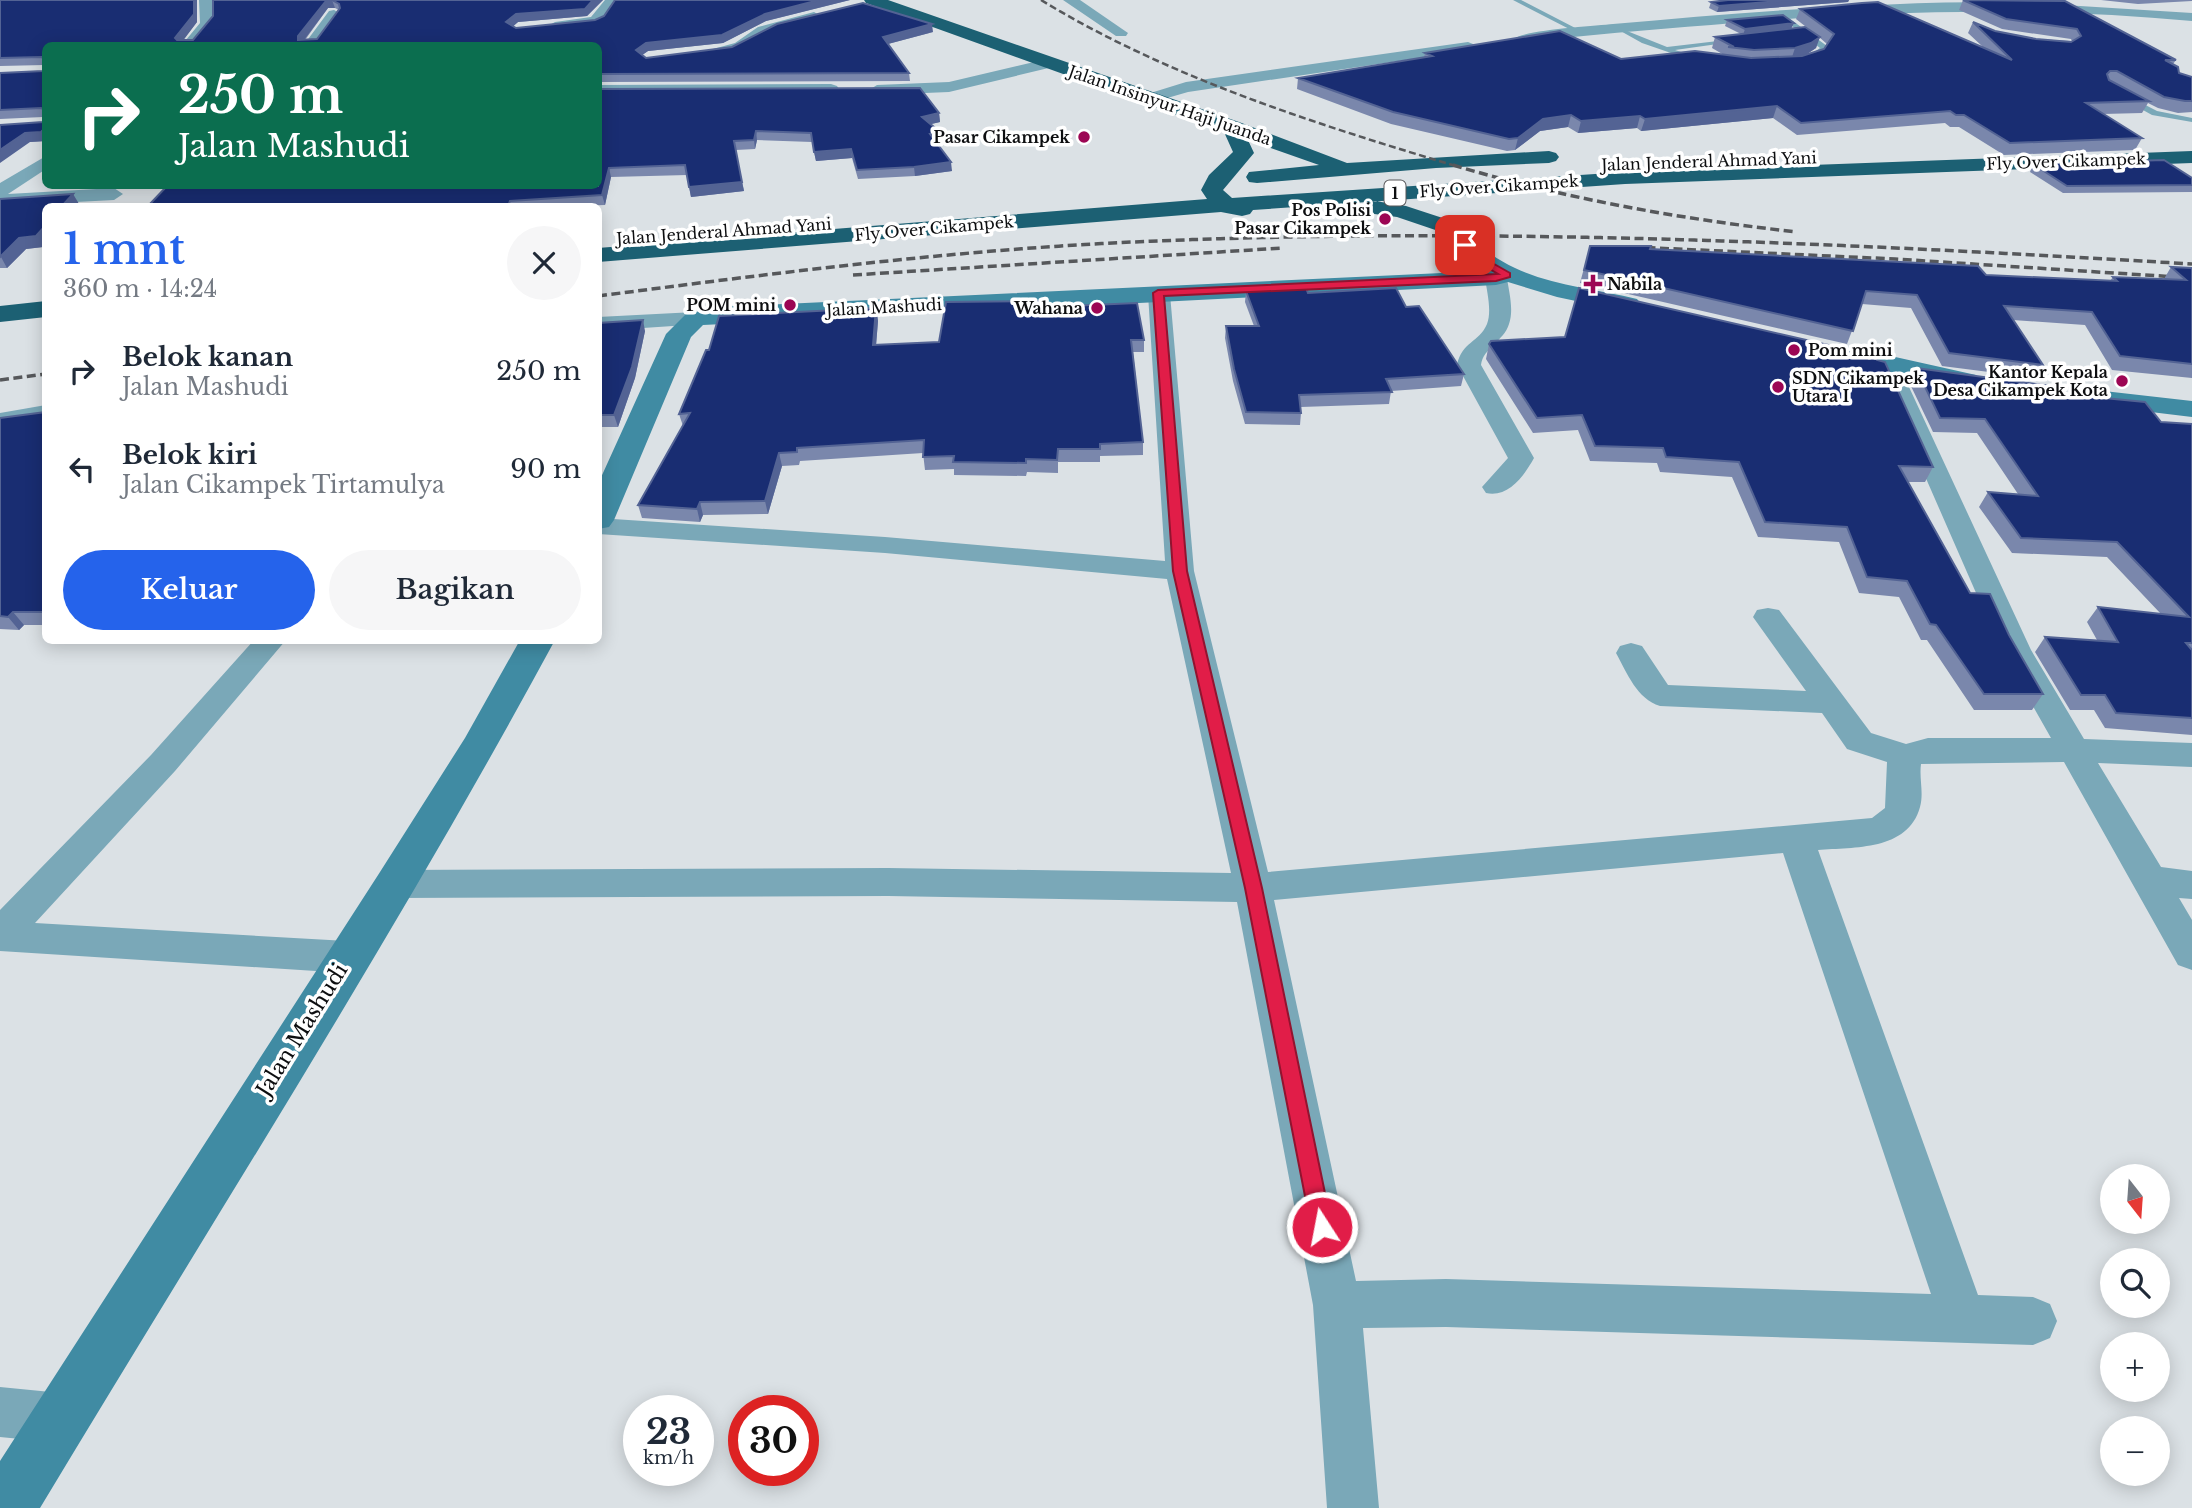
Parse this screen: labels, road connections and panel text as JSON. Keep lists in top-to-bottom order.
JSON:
{
  "streets": {
    "highway": [
      "Jalan Insinyur Haji Juanda",
      "Jalan Jenderal Ahmad Yani",
      "Fly Over Cikampek",
      "1"
    ],
    "street": ["Jalan Mashudi"]
  },
  "places": {
    "other": [
      "Pasar Cikampek",
      "Pos Polisi Pasar Cikampek",
      "POM mini",
      "Wahana",
      "Pom mini",
      "Kantor Kepala Desa Cikampek Kota",
      "SDN Cikampek Utara I"
    ],
    "health": ["Nabila"]
  },
  "north": "bottom",
  "page": {
    "turn": ["250 m", "Jalan Mashudi"],
    "heading": ["1 mnt", "360 m · 14:24"],
    "list": [
      {
        "name": "Belok kanan",
        "note": "Jalan Mashudi",
        "value": "250 m"
      },
      {
        "name": "Belok kiri",
        "note": "Jalan Cikampek Tirtamulya",
        "value": "90 m"
      }
    ],
    "buttons": ["Keluar", "Bagikan"],
    "map_buttons": ["+", "−"],
    "speed": "23 km/h",
    "limit": "30"
  }
}
